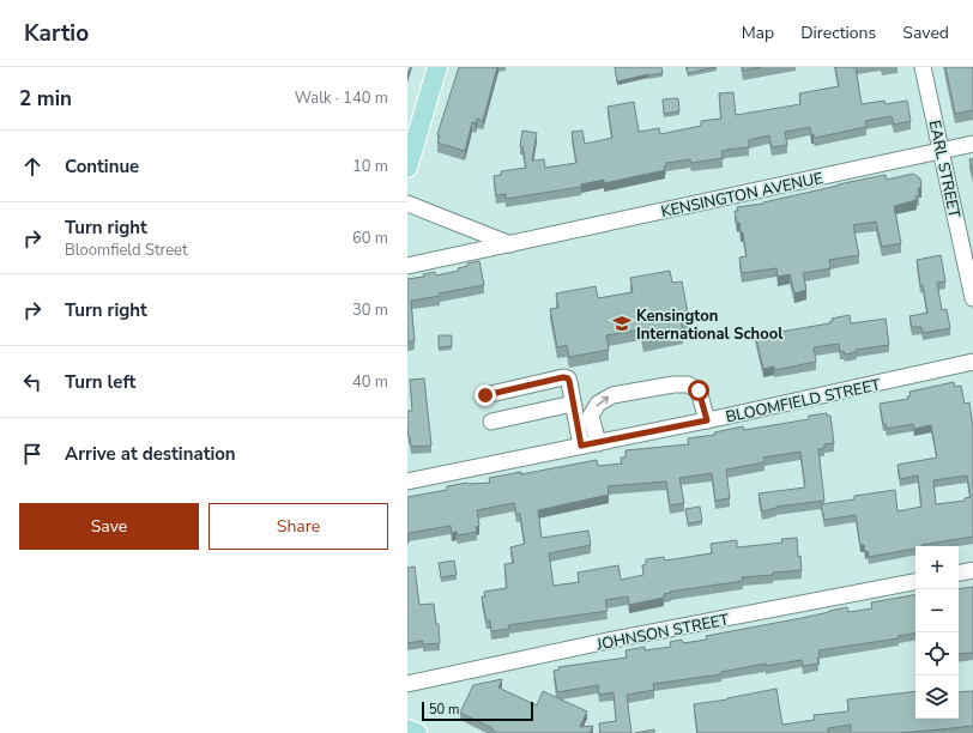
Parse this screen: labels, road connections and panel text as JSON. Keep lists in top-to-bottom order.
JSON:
{
  "streets": {
    "street": [
      "EARL STREET",
      "KENSINGTON AVENUE",
      "BLOOMFIELD STREET",
      "JOHNSON STREET"
    ]
  },
  "crossings": [
    ["EARL STREET", "KENSINGTON AVENUE"]
  ],
  "places": {
    "school or university": ["Kensington International School"]
  },
  "scale_bar": "50 m",
  "page": {
    "header": "Kartio",
    "nav": ["Map", "Directions", "Saved"],
    "heading": ["2 min", "Walk · 140 m"],
    "list": [
      ["Continue", "10 m"],
      ["Turn right", "Bloomfield Street", "60 m"],
      ["Turn right", "30 m"],
      ["Turn left", "40 m"],
      "Arrive at destination"
    ],
    "buttons": ["Save", "Share"],
    "map_buttons": ["+", "−"],
    "scale": "50 m"
  }
}
